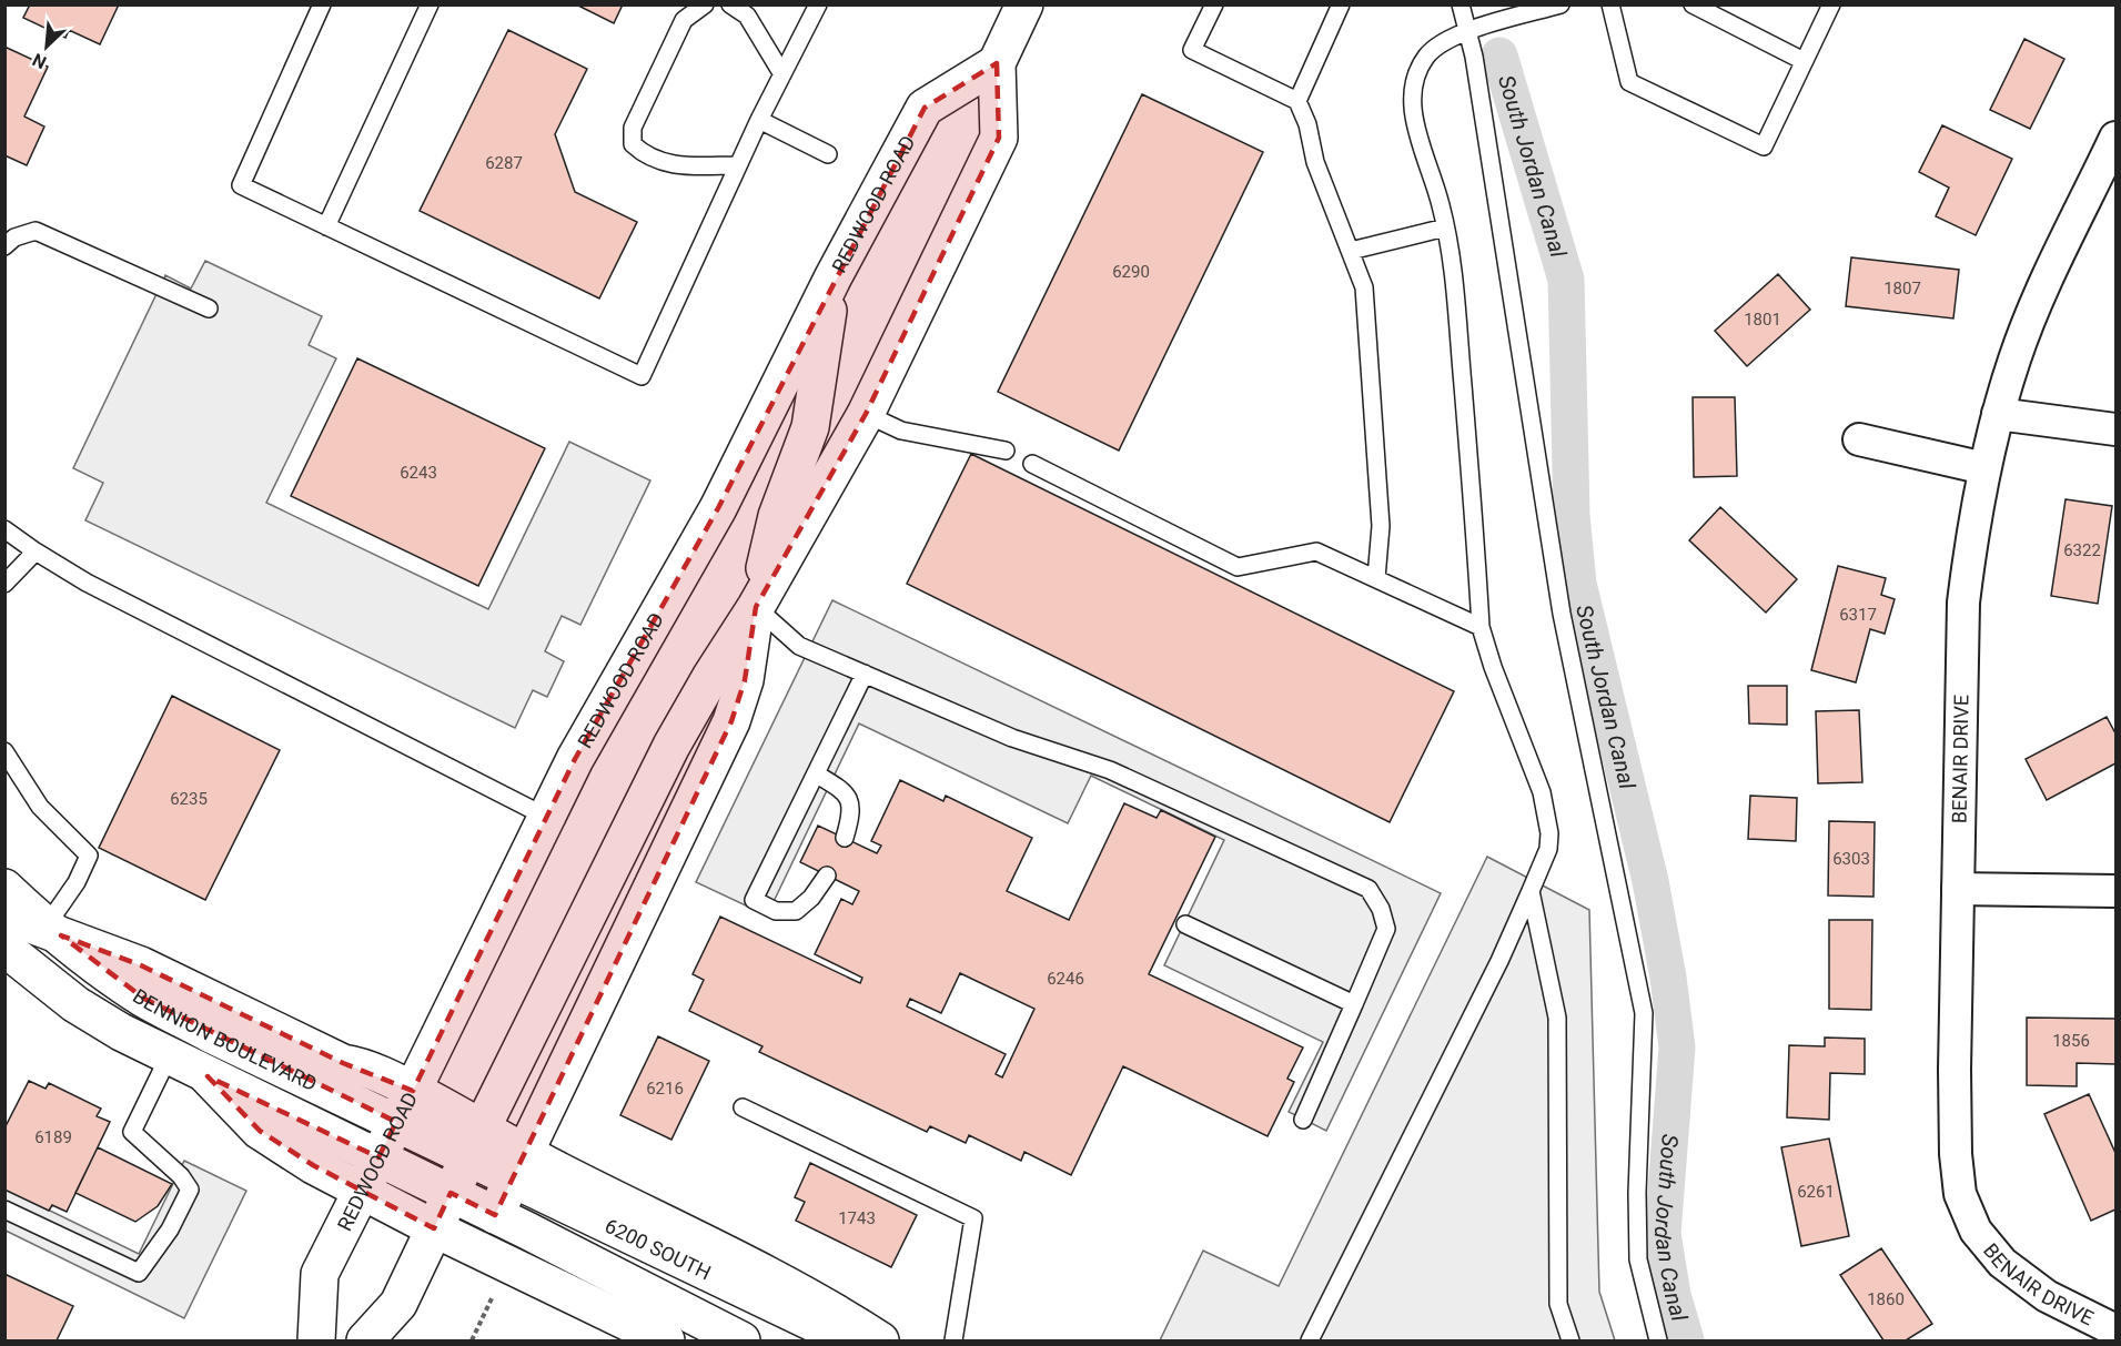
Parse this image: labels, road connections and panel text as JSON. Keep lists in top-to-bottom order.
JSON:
{
  "streets": {
    "main road": ["REDWOOD ROAD", "BENNION BOULEVARD", "6200 SOUTH"],
    "street": ["BENAIR DRIVE"]
  },
  "crossings": [
    ["REDWOOD ROAD", "BENNION BOULEVARD"],
    ["BENNION BOULEVARD", "6200 SOUTH"]
  ],
  "water": ["South Jordan Canal"],
  "house_numbers": [
    "6287",
    "6290",
    "1807",
    "1801",
    "6243",
    "6322",
    "6317",
    "6235",
    "6303",
    "6246",
    "1856",
    "6216",
    "6189",
    "6261",
    "1743",
    "1860"
  ],
  "north": "bottom left"
}
